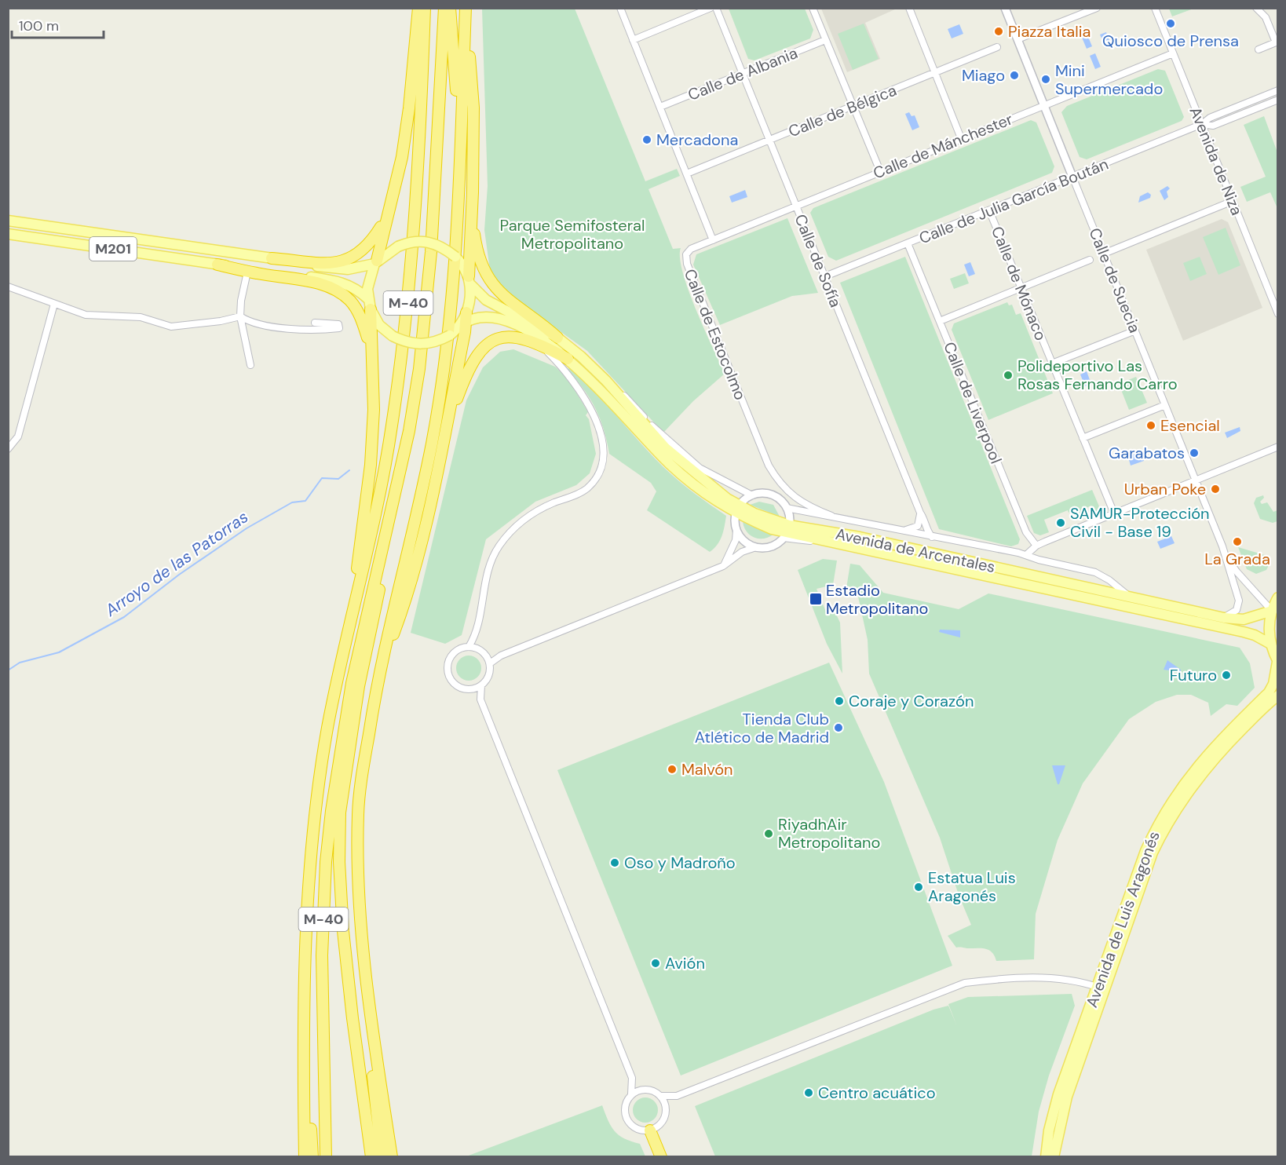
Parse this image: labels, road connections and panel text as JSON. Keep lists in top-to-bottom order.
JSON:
{
  "streets": {
    "highway": ["M-40"],
    "main road": ["M201", "Avenida de Arcentales", "Avenida de Luis Aragonés"],
    "street": [
      "Calle de Albania",
      "Calle de Bélgica",
      "Calle de Mánchester",
      "Avenida de Niza",
      "Calle de Julia García Boután",
      "Calle de Sofía",
      "Calle de Suecia",
      "Calle de Mónaco",
      "Calle de Estocolmo",
      "Calle de Liverpool"
    ]
  },
  "crossings": [
    ["Calle de Albania", "Calle de Sofía"],
    ["Calle de Bélgica", "Calle de Sofía"],
    ["Calle de Mánchester", "Avenida de Niza"],
    ["Calle de Mánchester", "Calle de Sofía"],
    ["Calle de Mánchester", "Calle de Suecia"],
    ["Calle de Mánchester", "Calle de Estocolmo"],
    ["Avenida de Niza", "Calle de Julia García Boután"],
    ["Calle de Julia García Boután", "Calle de Sofía"],
    ["Calle de Julia García Boután", "Calle de Suecia"],
    ["Calle de Julia García Boután", "Calle de Mónaco"],
    ["Calle de Julia García Boután", "Calle de Liverpool"],
    ["M201", "Avenida de Arcentales"],
    ["Calle de Sofía", "Calle de Estocolmo"],
    ["Calle de Suecia", "Avenida de Arcentales"],
    ["Calle de Estocolmo", "Calle de Liverpool"],
    ["Calle de Estocolmo", "Avenida de Arcentales"]
  ],
  "water": ["Arroyo de las Patorras"],
  "parks": ["Parque Semifosteral Metropolitano"],
  "places": {
    "other": [
      "Quiosco de Prensa",
      "Piazza Italia",
      "Miago",
      "Mini Supermercado",
      "Mercadona",
      "Polideportivo Las Rosas Fernando Carro",
      "Esencial",
      "Garabatos",
      "Urban Poke",
      "SAMUR-Protección Civil - Base 19",
      "La Grada",
      "Futuro",
      "Coraje y Corazón",
      "Tienda Club Atlético de Madrid",
      "Malvón",
      "RiyadhAir Metropolitano",
      "Oso y Madroño",
      "Estatua Luis Aragonés",
      "Avión",
      "Centro acuático"
    ],
    "transit": ["Estadio Metropolitano"]
  },
  "scale_bar": "100 m"
}
